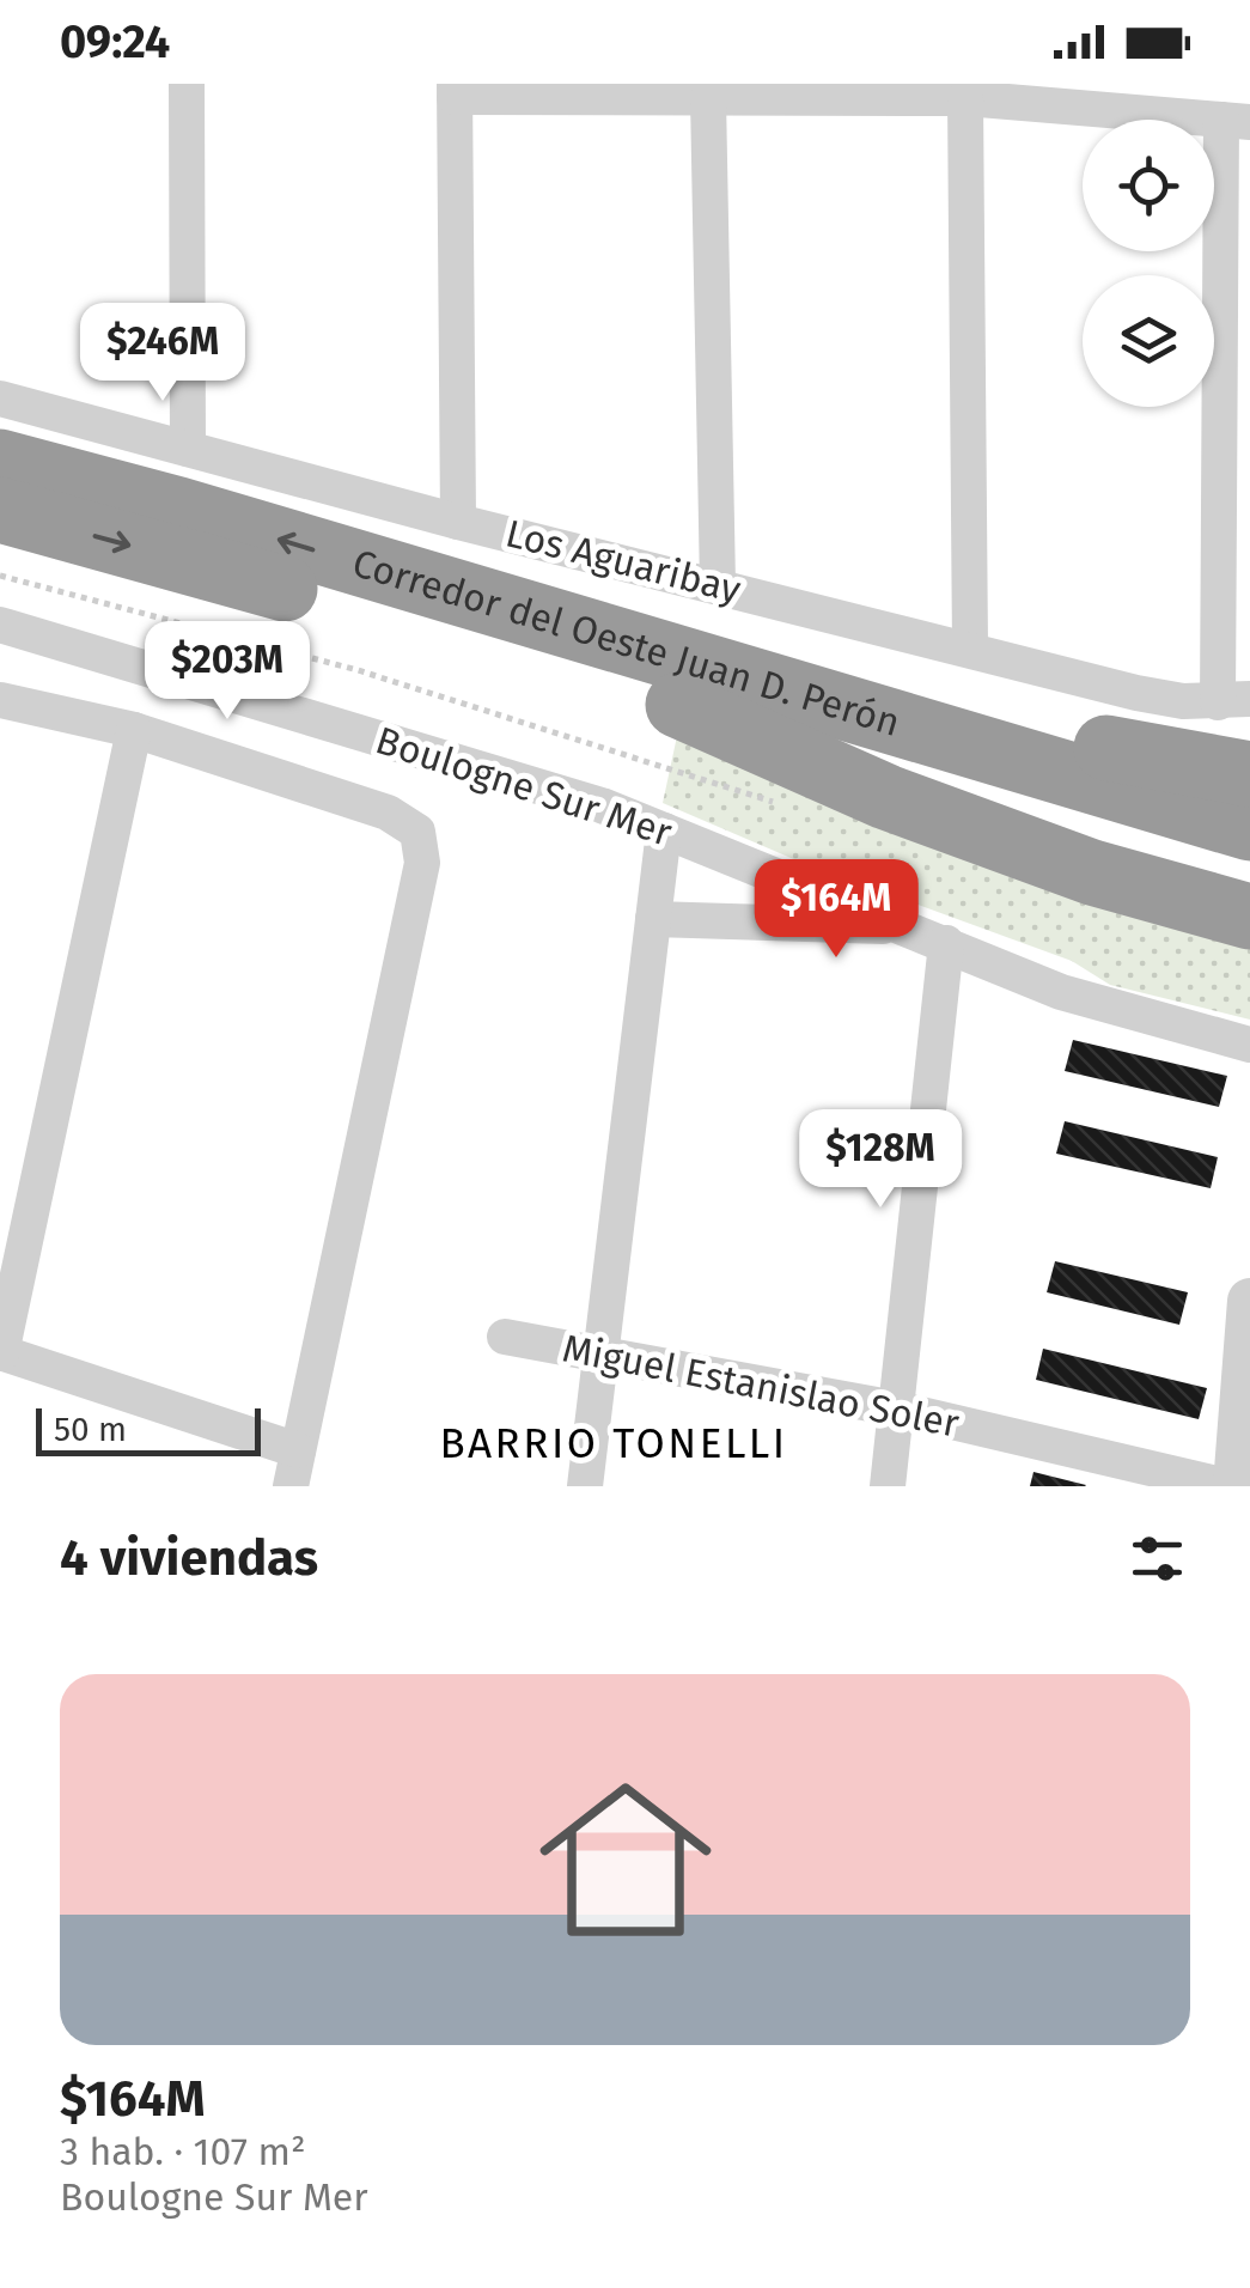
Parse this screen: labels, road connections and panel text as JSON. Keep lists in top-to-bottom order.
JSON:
{
  "streets": {
    "highway": ["Corredor del Oeste Juan D. Perón"],
    "street": ["Los Aguaribay", "Boulogne Sur Mer", "Miguel Estanislao Soler"]
  },
  "districts": ["BARRIO TONELLI"],
  "scale_bar": "50 m",
  "page": {
    "status": "09:24",
    "price": [
      "$246M",
      "$203M",
      "$164M",
      "$128M"
    ],
    "scale": "50 m",
    "heading": "4 viviendas",
    "list": [
      {
        "name": "$164M",
        "note": "3 hab. · 107 m² · Boulogne Sur Mer"
      }
    ]
  }
}
